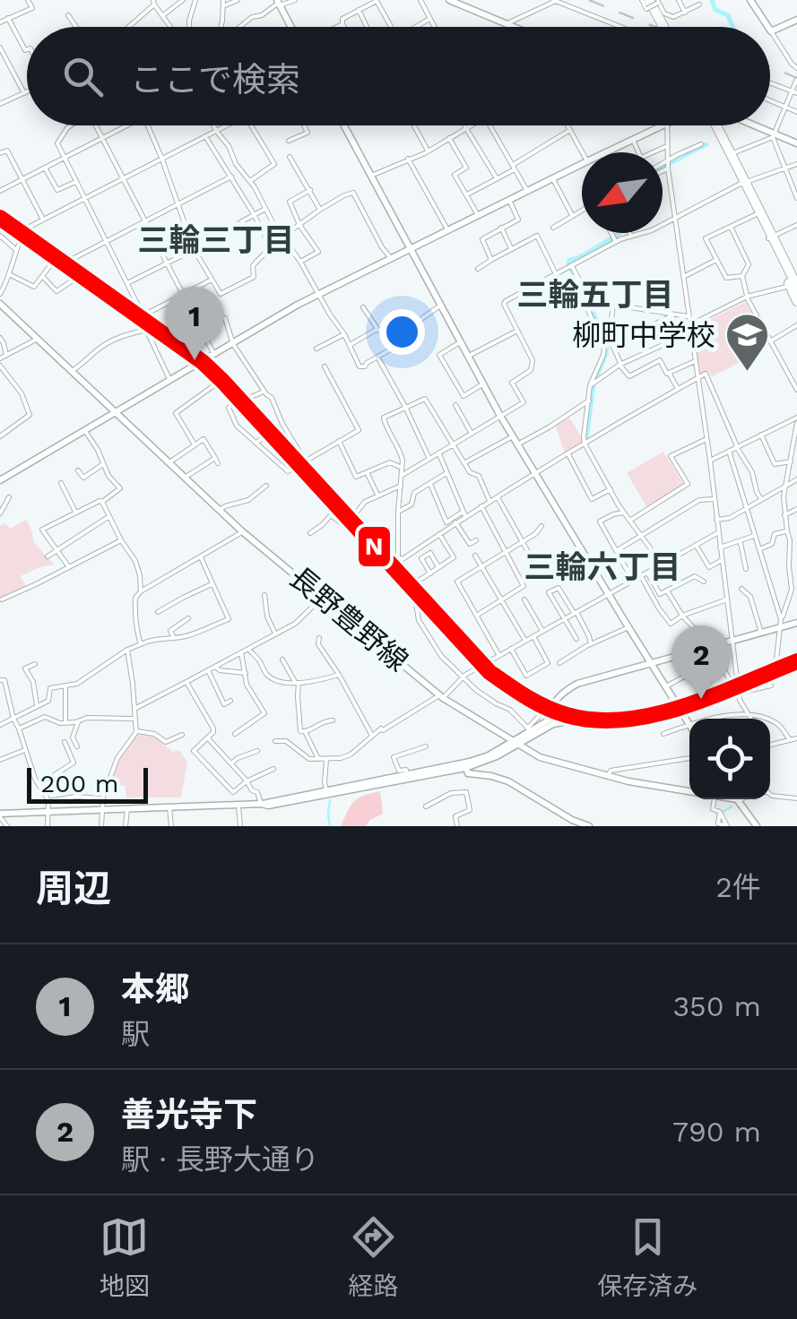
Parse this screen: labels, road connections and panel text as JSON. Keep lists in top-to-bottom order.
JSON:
{
  "streets": {
    "street": ["長野豊野線"]
  },
  "districts": ["三輪三丁目", "三輪五丁目", "三輪六丁目"],
  "places": {
    "school or university": ["柳町中学校"]
  },
  "lines": ["transit line N"],
  "scale_bar": "200 m",
  "north": "bottom left",
  "page": {
    "search": "ここで検索",
    "pins": ["1", "2"],
    "scale": "200 m",
    "heading": ["周辺", "2件"],
    "list": [
      {
        "mark": "1",
        "name": "本郷",
        "note": "駅",
        "value": "350 m"
      },
      {
        "mark": "2",
        "name": "善光寺下",
        "note": "駅 · 長野大通り",
        "value": "790 m"
      }
    ],
    "nav": ["地図", "経路", "保存済み"]
  }
}
